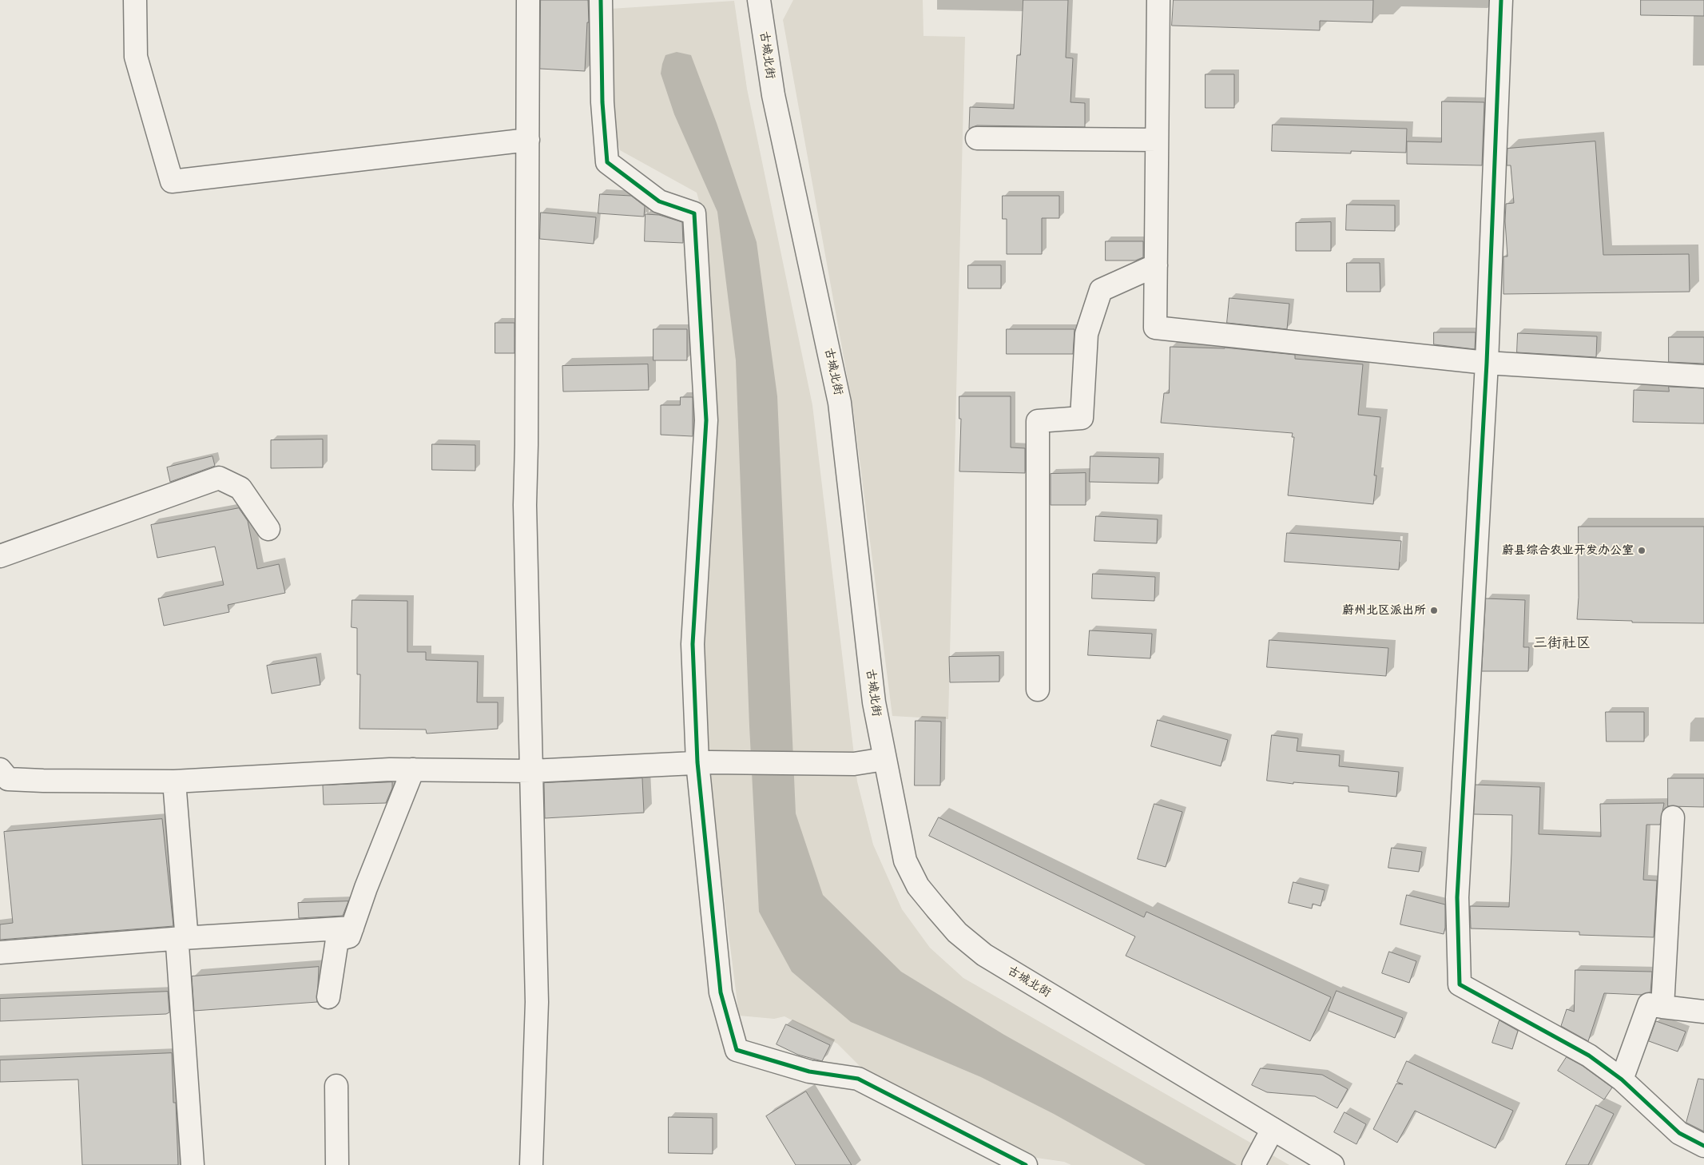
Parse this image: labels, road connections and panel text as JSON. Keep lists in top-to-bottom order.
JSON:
{
  "streets": {
    "street": ["古城北街"]
  },
  "districts": ["三街社区"],
  "places": ["蔚县综合农业开发办公室", "蔚州北区派出所"]
}
